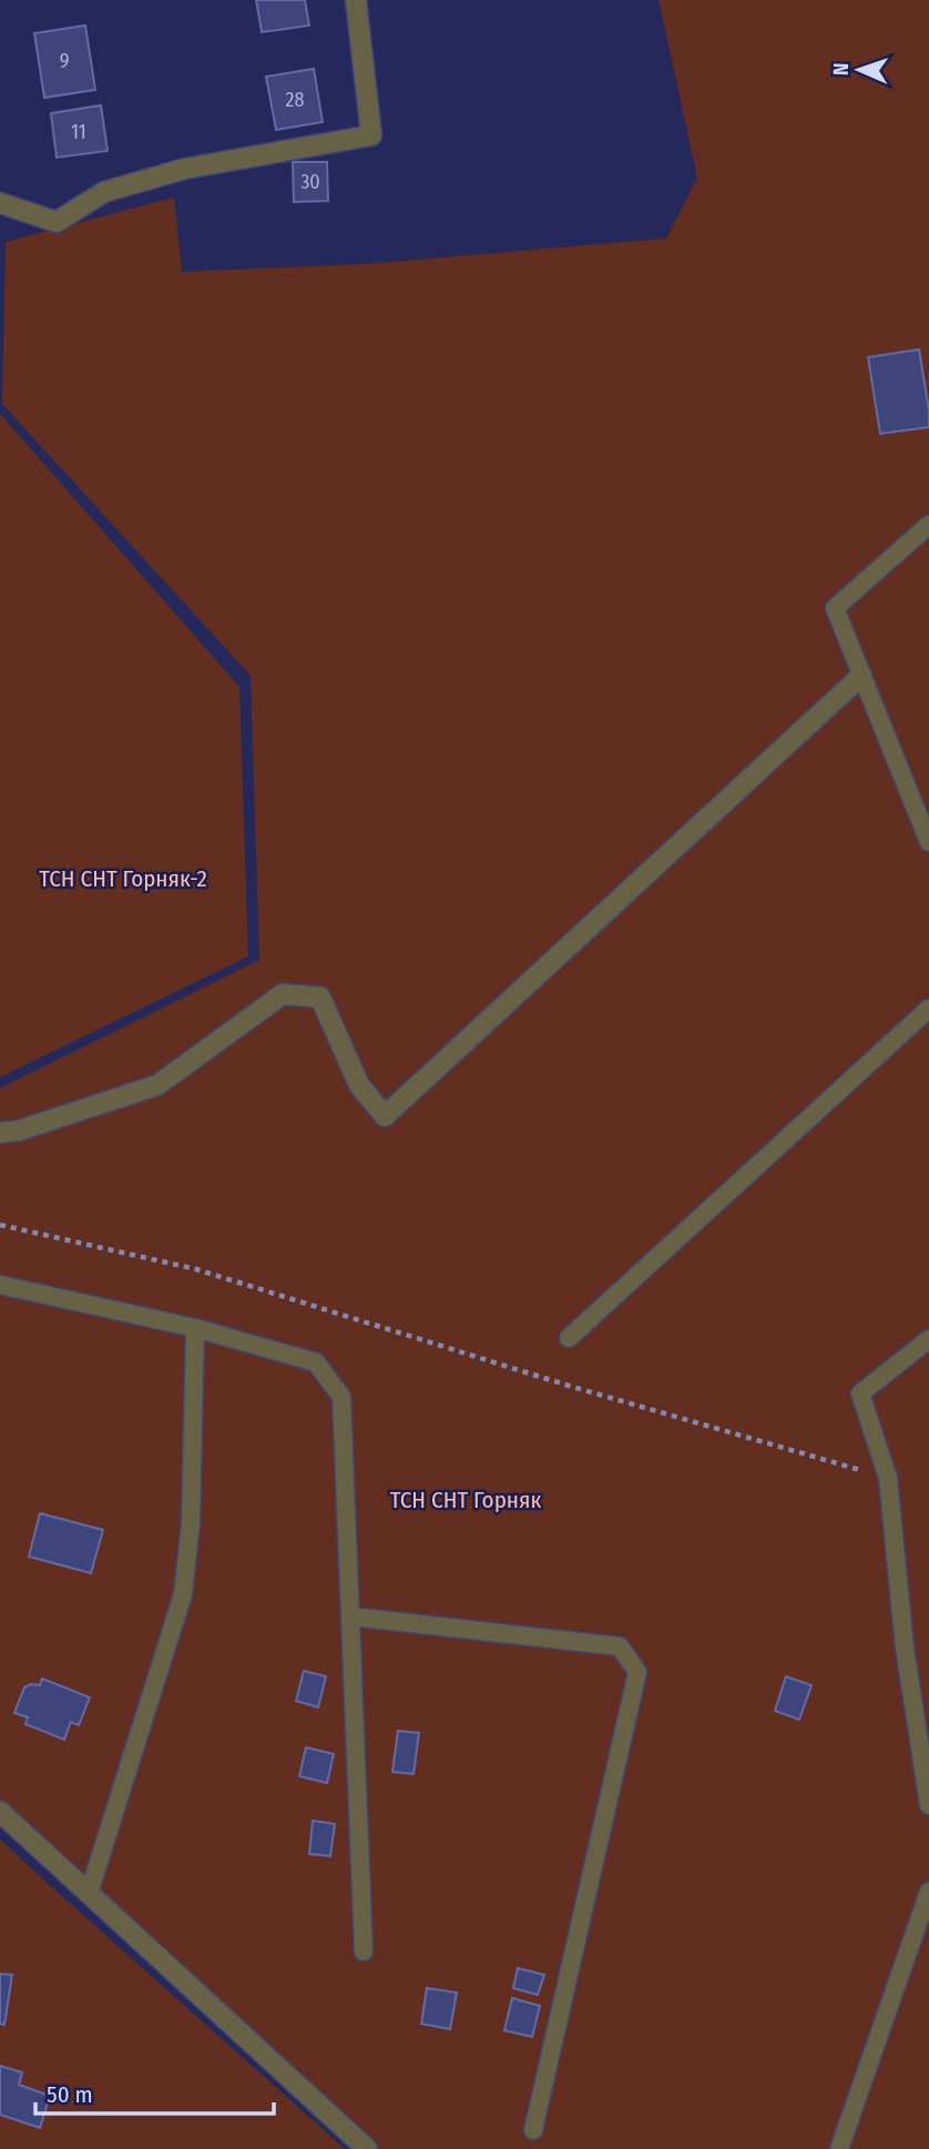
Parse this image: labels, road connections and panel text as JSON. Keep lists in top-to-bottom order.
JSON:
{
  "parks": ["ТСН СНТ Горняк-2", "ТСН СНТ Горняк"],
  "house_numbers": [
    "9",
    "28",
    "11",
    "30"
  ],
  "scale_bar": "50 m",
  "north": "left"
}
